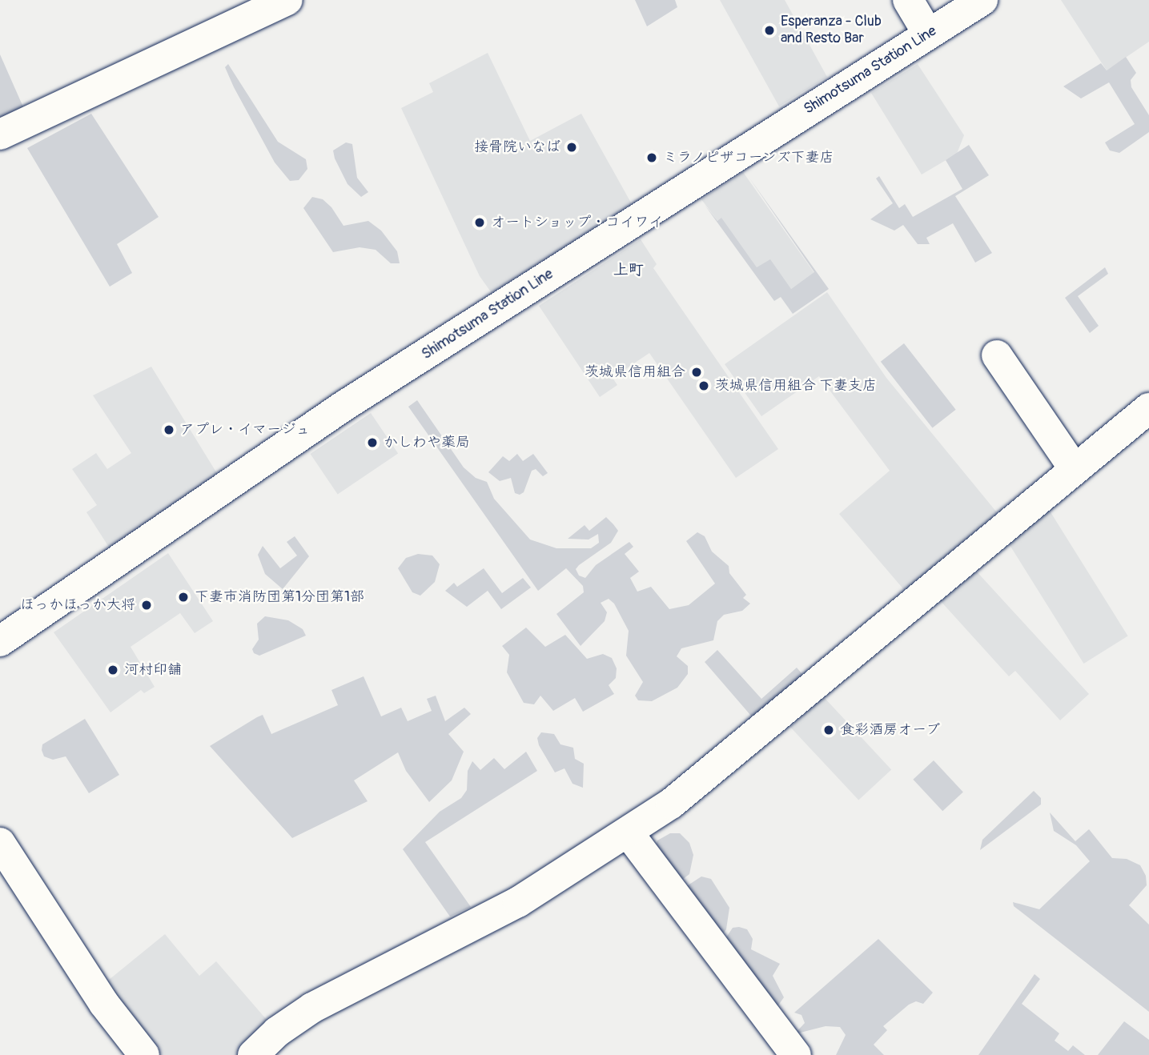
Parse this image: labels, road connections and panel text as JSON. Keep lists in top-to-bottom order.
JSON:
{
  "streets": {
    "street": ["Shimotsuma Station Line"]
  },
  "districts": ["上町"],
  "places": [
    "Esperanza - Club and Resto Bar",
    "接骨院いなば",
    "ミラノピザコーンズ下妻店",
    "オートショップ・コイワイ",
    "茨城県信用組合",
    "茨城県信用組合 下妻支店",
    "アプレ・イマージュ",
    "かしわや薬局",
    "下妻市消防団第1分団第1部",
    "ほっかほっか大将",
    "河村印舗",
    "食彩酒房オーブ"
  ]
}
